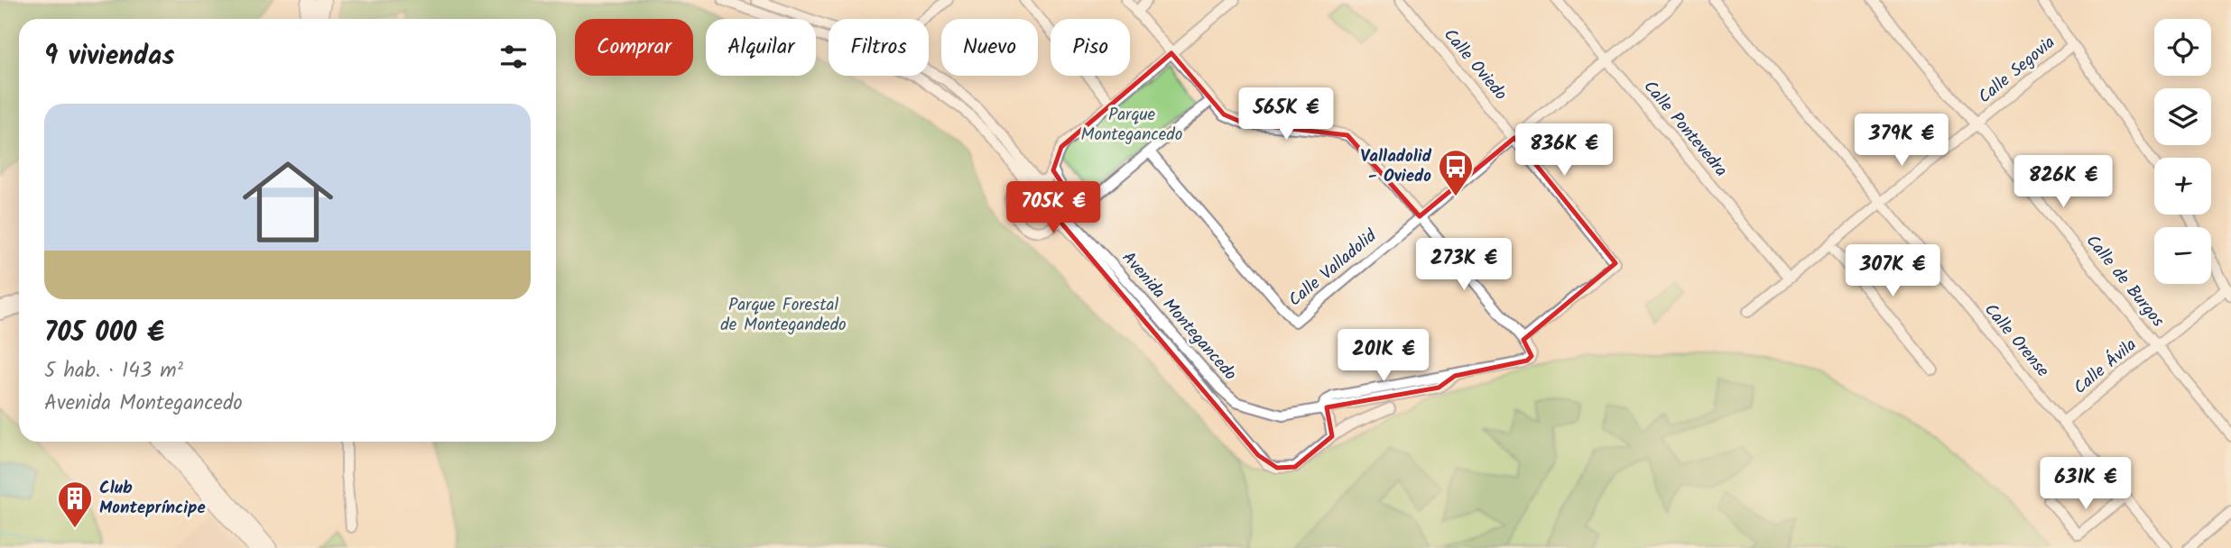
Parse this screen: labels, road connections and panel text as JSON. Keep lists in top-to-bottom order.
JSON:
{
  "streets": {
    "street": [
      "Calle Oviedo",
      "Calle Segovia",
      "Calle Pontevedra",
      "Calle Valladolid",
      "Calle de Burgos",
      "Avenida Montegancedo",
      "Calle Orense",
      "Calle Ávila"
    ]
  },
  "crossings": [
    ["Calle Oviedo", "Calle Valladolid"],
    ["Calle Oviedo", "Avenida Montegancedo"],
    ["Calle Segovia", "Calle Pontevedra"],
    ["Calle Segovia", "Calle de Burgos"],
    ["Calle Segovia", "Calle Orense"],
    ["Calle Pontevedra", "Calle Valladolid"],
    ["Calle de Burgos", "Calle Ávila"],
    ["Calle Orense", "Calle Ávila"]
  ],
  "parks": ["Parque Montegancedo", "Parque Forestal de Montegandedo"],
  "places": {
    "bus stop": ["Valladolid - Oviedo"],
    "building": ["Club Montepríncipe"]
  },
  "page": {
    "map_buttons": ["+", "−"],
    "chip": [
      "Comprar",
      "Alquilar",
      "Filtros",
      "Nuevo",
      "Piso"
    ],
    "heading": "9 viviendas",
    "price": [
      "565K €",
      "379K €",
      "836K €",
      "826K €",
      "705K €",
      "273K €",
      "307K €",
      "201K €",
      "631K €"
    ],
    "list": [
      {
        "name": "705 000 €",
        "note": "5 hab. · 143 m² · Avenida Montegancedo"
      }
    ]
  }
}
